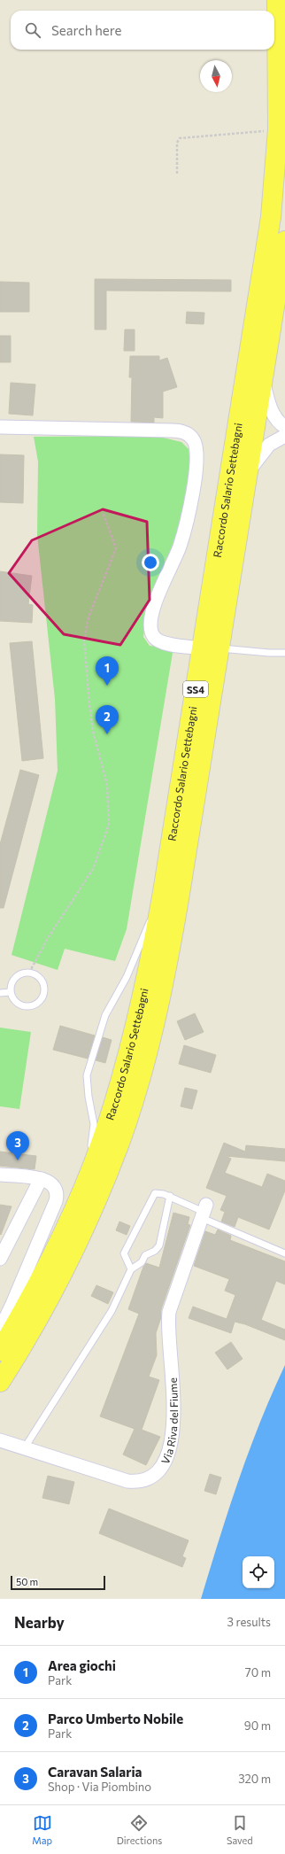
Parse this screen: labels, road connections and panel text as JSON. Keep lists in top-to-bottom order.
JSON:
{
  "streets": {
    "main road": ["Raccordo Salario Settebagni", "SS4"],
    "street": ["Via Riva del Fiume"]
  },
  "scale_bar": "50 m",
  "north": "bottom",
  "page": {
    "search": "Search here",
    "pins": ["1", "2", "3"],
    "scale": "50 m",
    "heading": ["Nearby", "3 results"],
    "list": [
      {
        "mark": "1",
        "name": "Area giochi",
        "note": "Park",
        "value": "70 m"
      },
      {
        "mark": "2",
        "name": "Parco Umberto Nobile",
        "note": "Park",
        "value": "90 m"
      },
      {
        "mark": "3",
        "name": "Caravan Salaria",
        "note": "Shop · Via Piombino",
        "value": "320 m"
      }
    ],
    "nav": ["Map", "Directions", "Saved"]
  }
}
